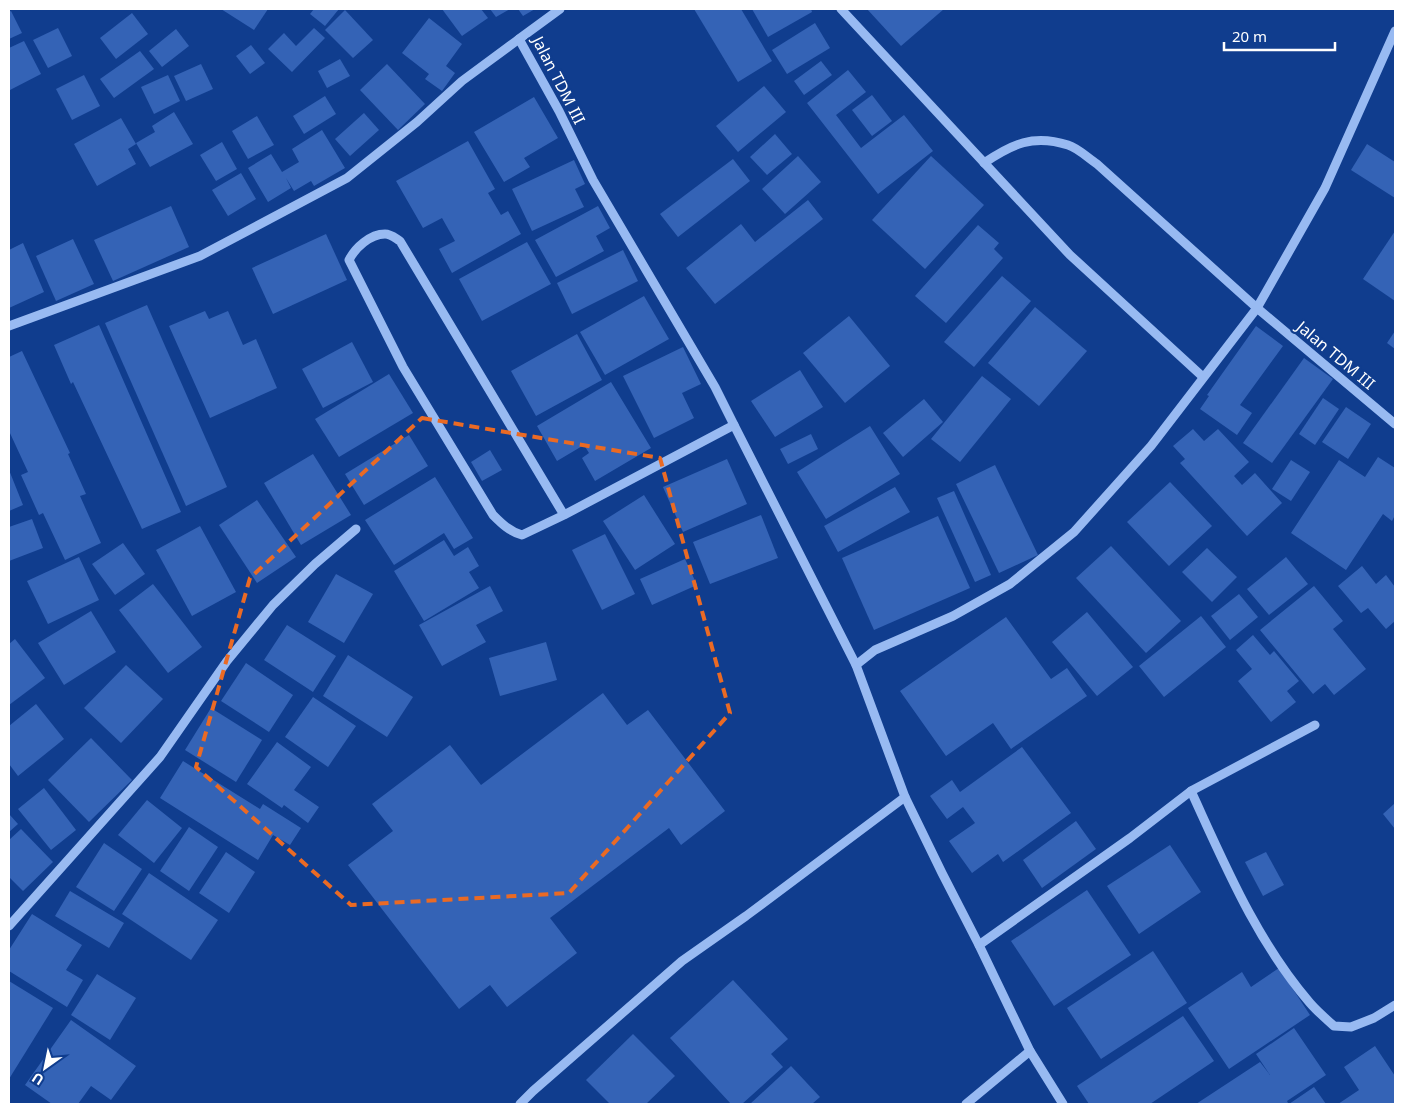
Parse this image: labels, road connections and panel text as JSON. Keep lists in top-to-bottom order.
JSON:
{
  "streets": {
    "street": ["Jalan TDM III"]
  },
  "scale_bar": "20 m",
  "north": "bottom left"
}
